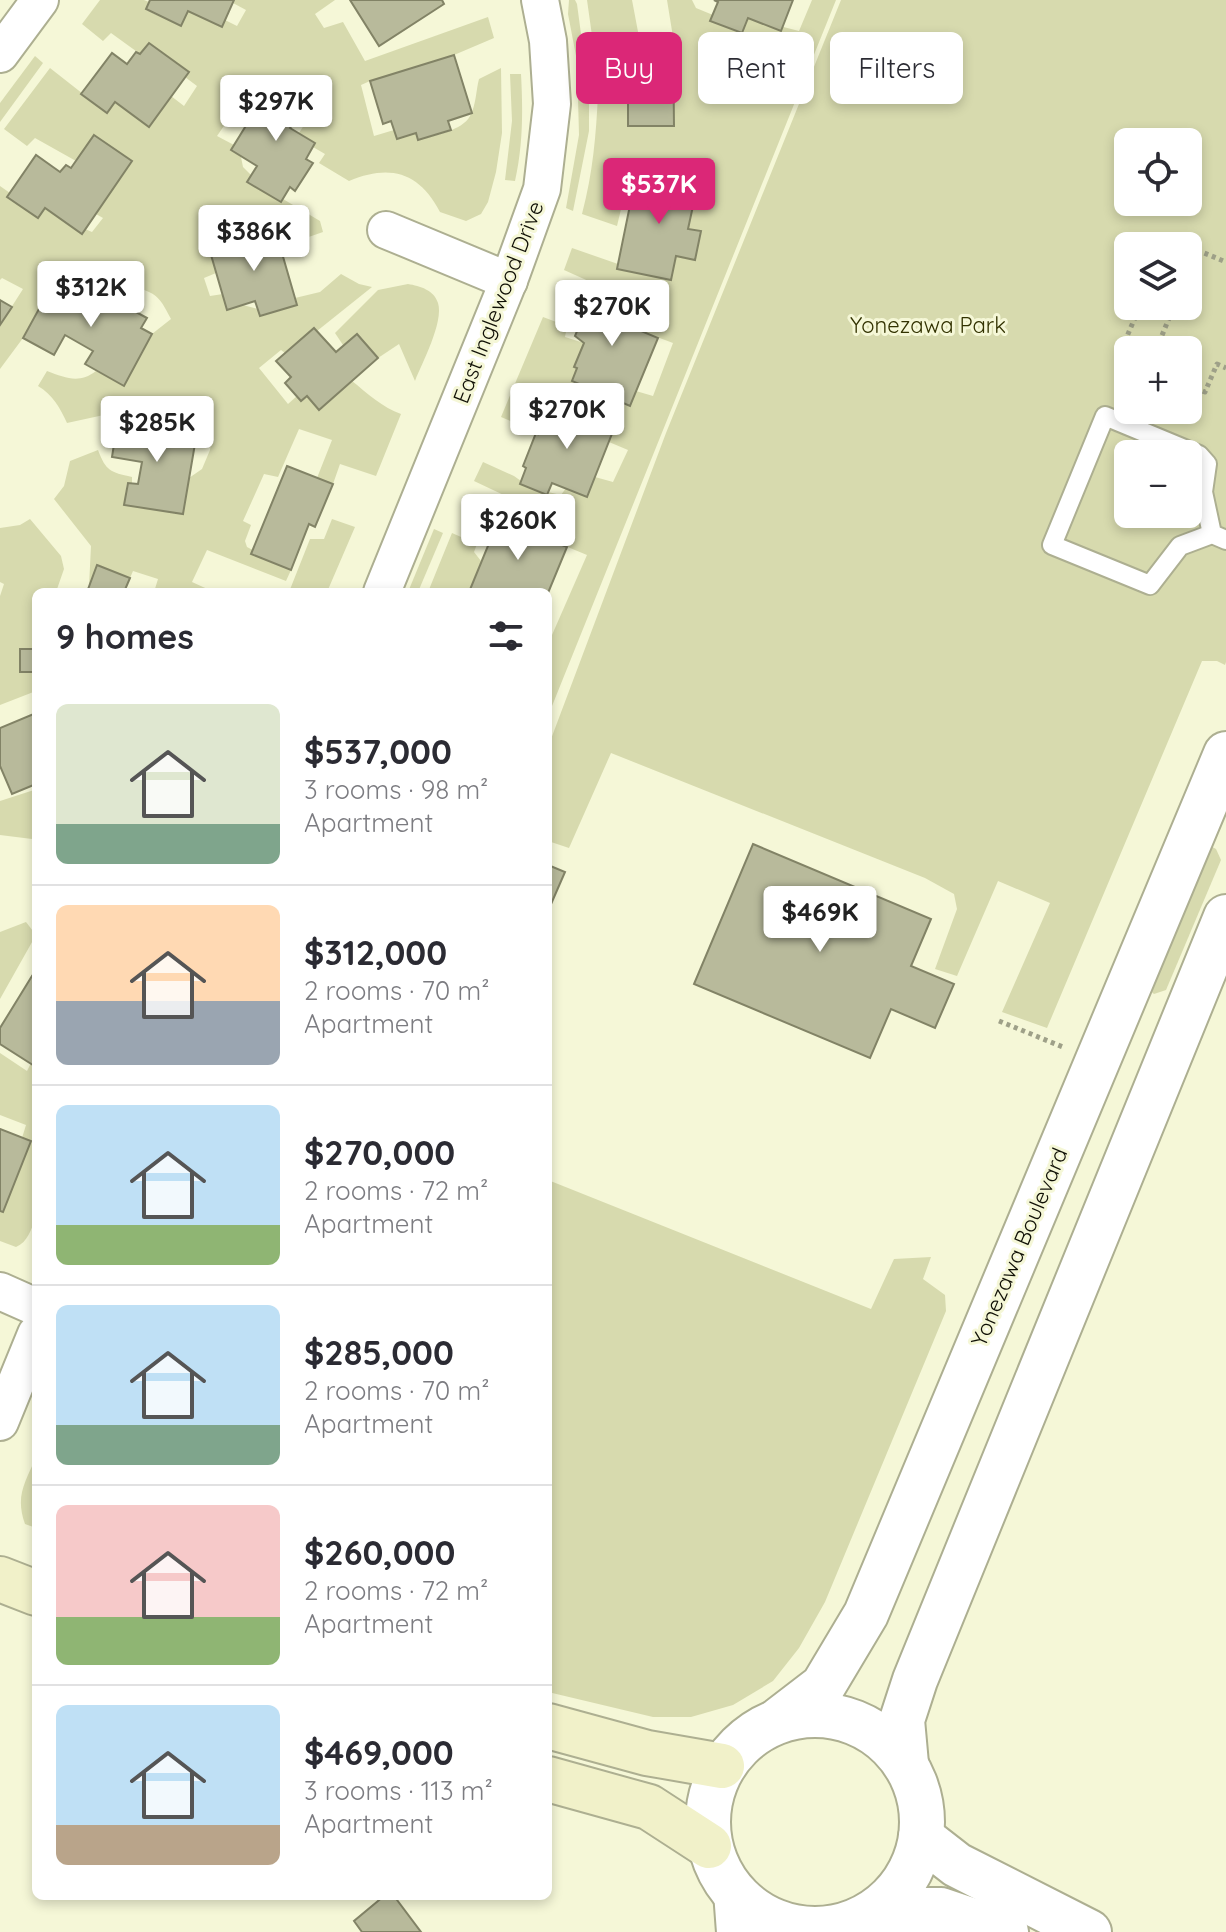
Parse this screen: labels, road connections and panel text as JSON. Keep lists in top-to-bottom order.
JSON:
{
  "streets": {
    "street": ["East Inglewood Drive", "Yonezawa Boulevard"]
  },
  "parks": ["Yonezawa Park"],
  "page": {
    "chip": ["Buy", "Rent", "Filters"],
    "price": [
      "$297K",
      "$537K",
      "$386K",
      "$312K",
      "$270K",
      "$270K",
      "$285K",
      "$260K",
      "$469K"
    ],
    "map_buttons": ["+", "−"],
    "heading": "9 homes",
    "list": [
      {
        "name": "$537,000",
        "note": "3 rooms · 98 m² · Apartment"
      },
      {
        "name": "$312,000",
        "note": "2 rooms · 70 m² · Apartment"
      },
      {
        "name": "$270,000",
        "note": "2 rooms · 72 m² · Apartment"
      },
      {
        "name": "$285,000",
        "note": "2 rooms · 70 m² · Apartment"
      },
      {
        "name": "$260,000",
        "note": "2 rooms · 72 m² · Apartment"
      },
      {
        "name": "$469,000",
        "note": "3 rooms · 113 m² · Apartment"
      }
    ]
  }
}
